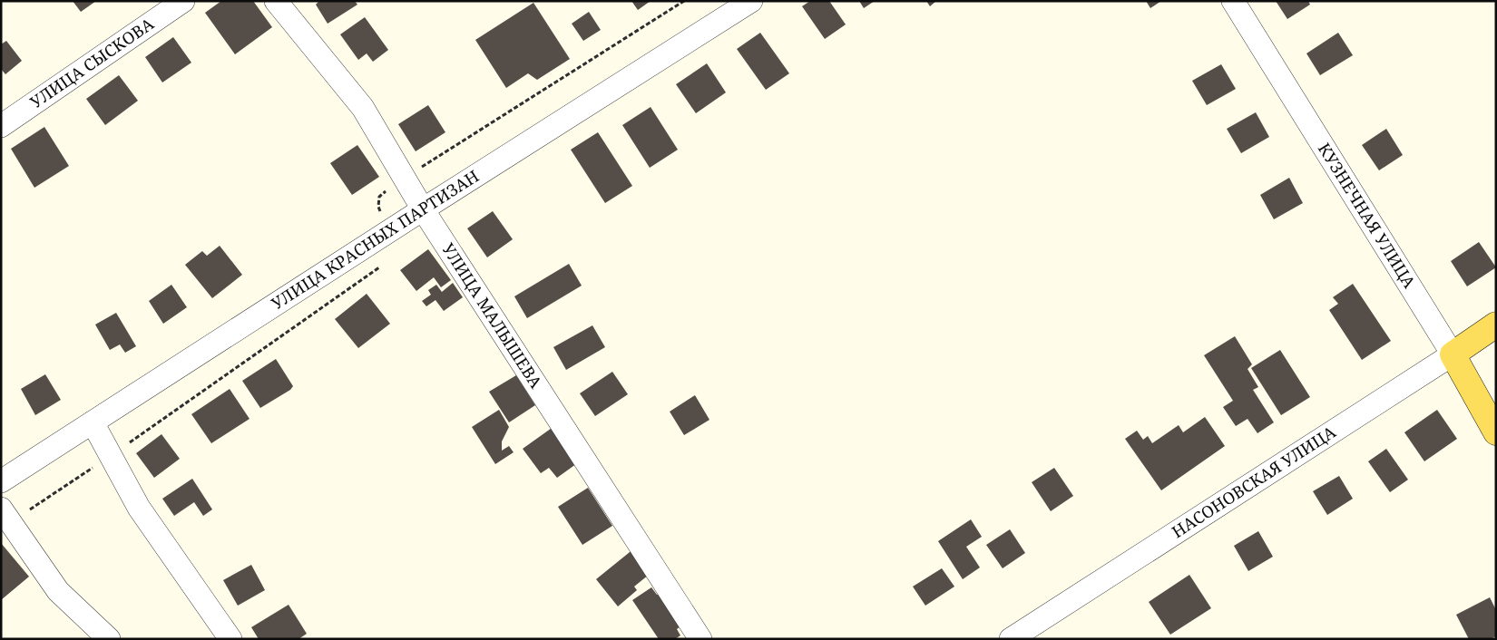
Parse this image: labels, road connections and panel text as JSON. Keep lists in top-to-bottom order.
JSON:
{
  "streets": {
    "main road": ["КУЗНЕЧНАЯ УЛИЦА", "НАСОНОВСКАЯ УЛИЦА"],
    "street": ["УЛИЦА СЫСКОВА", "УЛИЦА КРАСНЫХ ПАРТИЗАН", "УЛИЦА МАЛЫШЕВА"]
  },
  "crossings": [
    ["КУЗНЕЧНАЯ УЛИЦА", "НАСОНОВСКАЯ УЛИЦА"],
    ["УЛИЦА КРАСНЫХ ПАРТИЗАН", "УЛИЦА МАЛЫШЕВА"]
  ]
}
